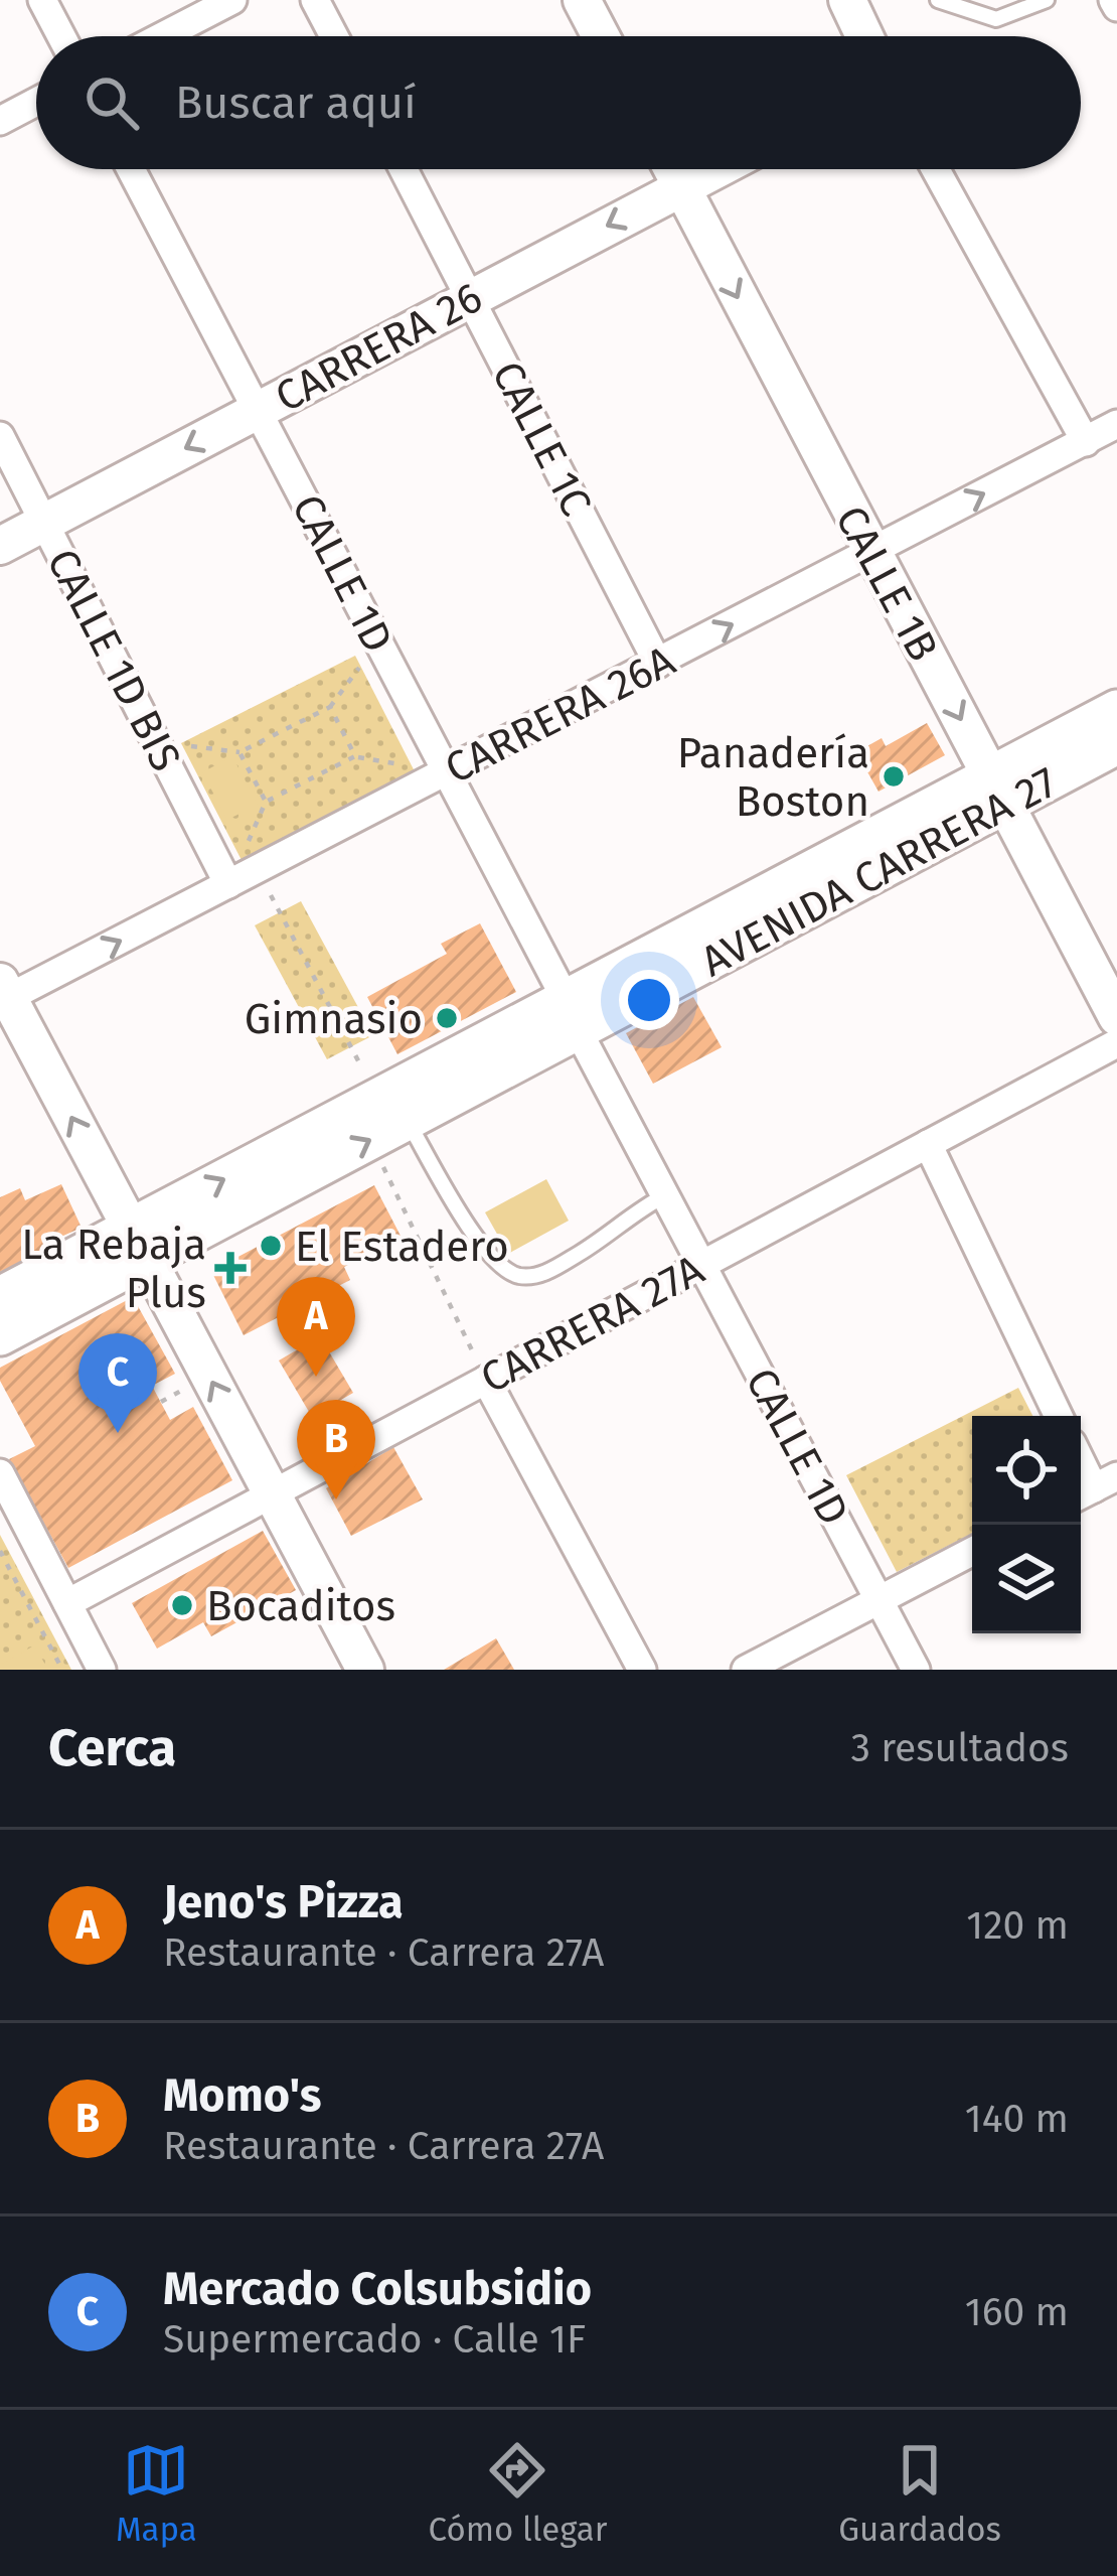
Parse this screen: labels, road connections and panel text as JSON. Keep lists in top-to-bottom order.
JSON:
{
  "streets": {
    "main road": ["AVENIDA CARRERA 27"],
    "street": [
      "CARRERA 26",
      "CALLE 1C",
      "CALLE 1D",
      "CALLE 1B",
      "CALLE 1D BIS",
      "CARRERA 26A",
      "CARRERA 27A"
    ]
  },
  "crossings": [
    ["CARRERA 26", "CALLE 1C"],
    ["CARRERA 26", "CALLE 1D"],
    ["CARRERA 26", "CALLE 1B"],
    ["CARRERA 26", "CALLE 1D BIS"],
    ["CALLE 1C", "CARRERA 26A"],
    ["CALLE 1D", "CARRERA 26A"],
    ["CALLE 1D", "AVENIDA CARRERA 27"],
    ["CALLE 1D", "CARRERA 27A"],
    ["CALLE 1B", "CARRERA 26A"],
    ["CALLE 1B", "AVENIDA CARRERA 27"],
    ["CALLE 1D BIS", "CARRERA 26A"]
  ],
  "one_way": ["CARRERA 26", "CARRERA 26A"],
  "places": {
    "other": [
      "Panadería Boston",
      "Gimnasio",
      "El Estadero",
      "Bocaditos"
    ],
    "health": ["La Rebaja Plus"]
  },
  "page": {
    "search": "Buscar aquí",
    "pins": ["A", "C", "B"],
    "heading": ["Cerca", "3 resultados"],
    "list": [
      {
        "mark": "A",
        "name": "Jeno's Pizza",
        "note": "Restaurante · Carrera 27A",
        "value": "120 m"
      },
      {
        "mark": "B",
        "name": "Momo's",
        "note": "Restaurante · Carrera 27A",
        "value": "140 m"
      },
      {
        "mark": "C",
        "name": "Mercado Colsubsidio",
        "note": "Supermercado · Calle 1F",
        "value": "160 m"
      }
    ],
    "nav": ["Mapa", "Cómo llegar", "Guardados"]
  }
}
